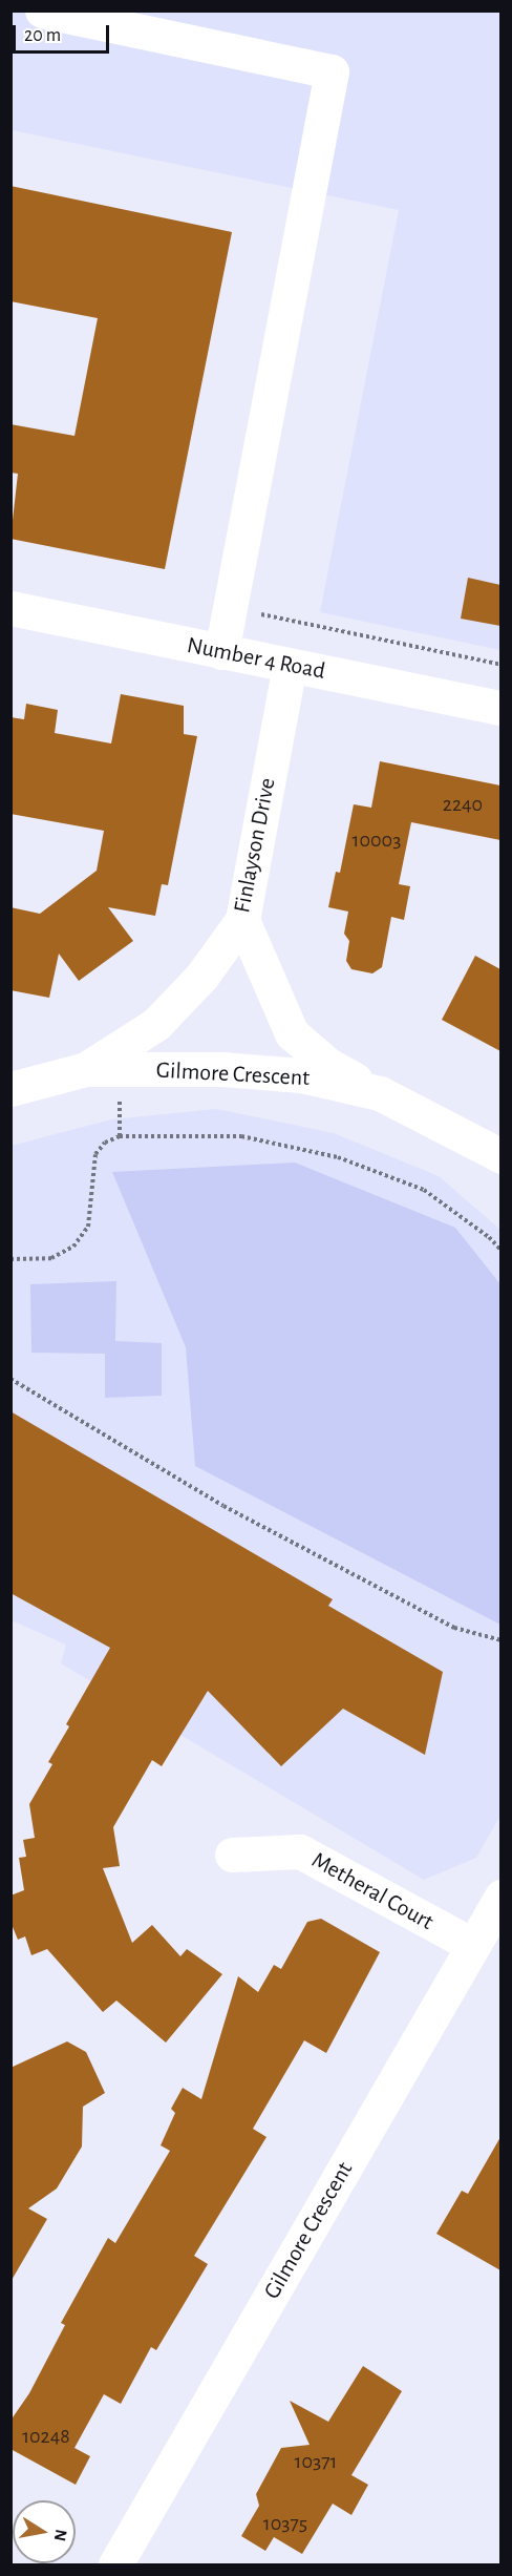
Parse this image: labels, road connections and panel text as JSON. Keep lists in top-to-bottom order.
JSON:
{
  "streets": {
    "street": [
      "Number 4 Road",
      "Finlayson Drive",
      "Gilmore Crescent",
      "Metheral Court"
    ]
  },
  "crossings": [
    ["Number 4 Road", "Finlayson Drive"],
    ["Finlayson Drive", "Gilmore Crescent"],
    ["Gilmore Crescent", "Metheral Court"]
  ],
  "house_numbers": [
    "2240",
    "10003",
    "10248",
    "10371",
    "10375"
  ],
  "scale_bar": "20 m",
  "north": "right"
}
